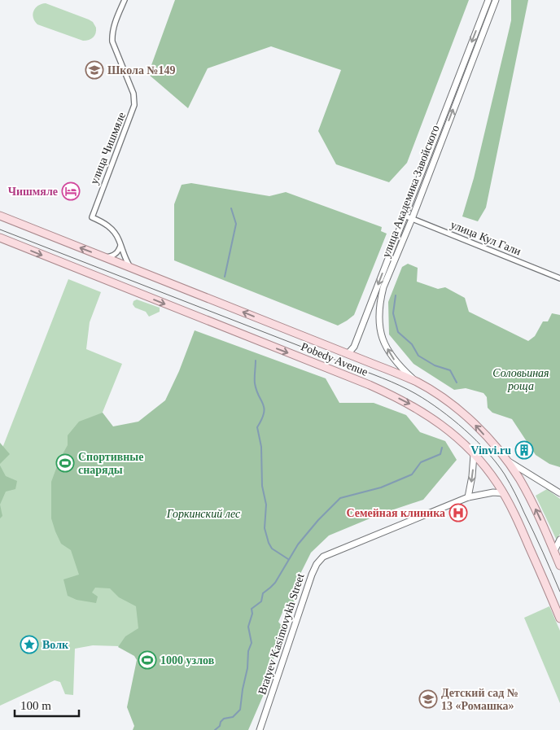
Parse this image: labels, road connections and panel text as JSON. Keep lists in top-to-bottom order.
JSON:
{
  "streets": {
    "main road": ["Pobedy Avenue"],
    "street": [
      "улица Чишмяле",
      "улица Академика Завойского",
      "улица Кул Гали",
      "Bratyev Kasimovykh Street"
    ]
  },
  "crossings": [
    ["улица Чишмяле", "Pobedy Avenue"],
    ["улица Академика Завойского", "улица Кул Гали"],
    ["улица Академика Завойского", "Pobedy Avenue"],
    ["Pobedy Avenue", "Bratyev Kasimovykh Street"]
  ],
  "parks": ["Соловьиная роща", "Горкинский лес"],
  "places": {
    "school or university": ["Школа №149", "Детский сад № 13 «Ромашка»"],
    "hotel": ["Чишмяле"],
    "building": ["Vinvi.ru"],
    "sports": ["Спортивные снаряды", "1000 узлов"],
    "hospital": ["Семейная клиника"],
    "place": ["Волк"]
  },
  "scale_bar": "100 m"
}
